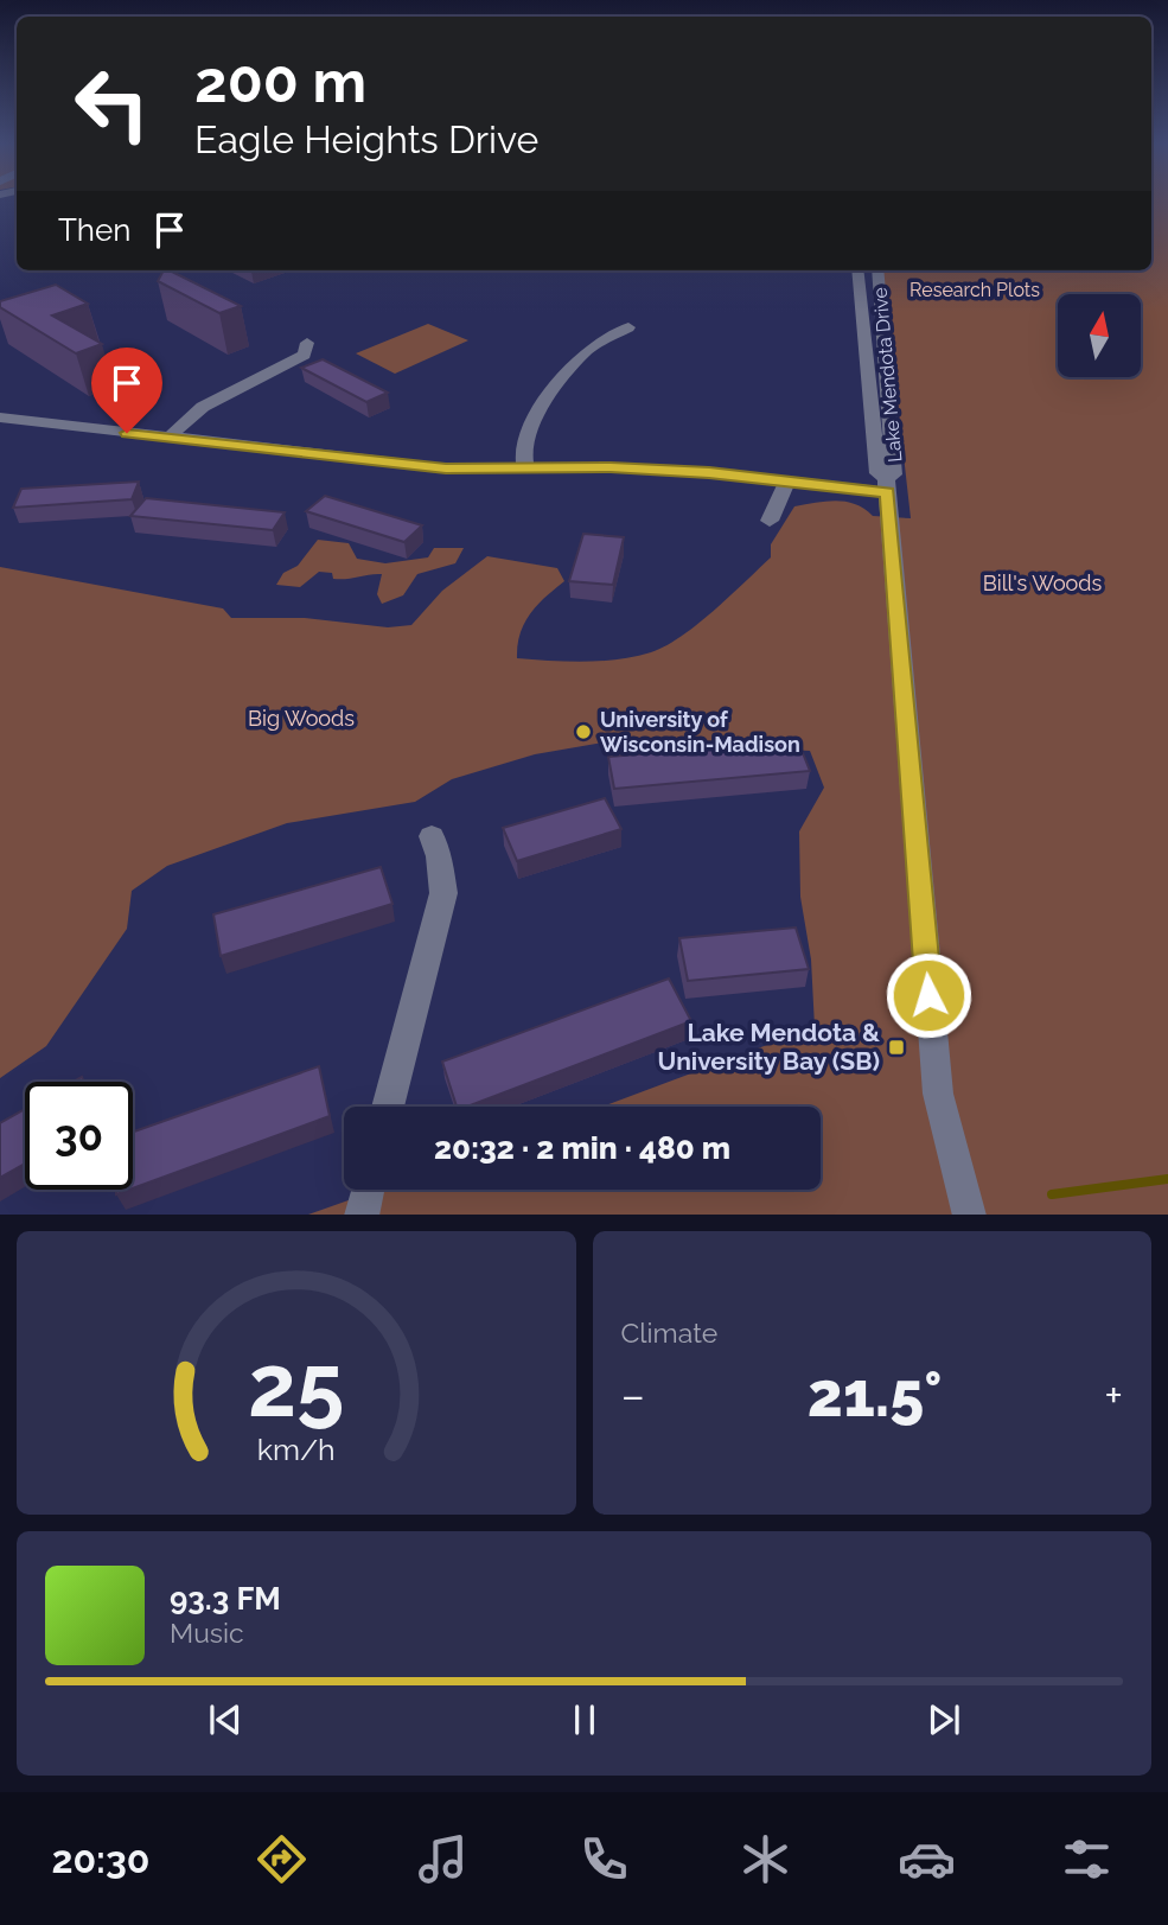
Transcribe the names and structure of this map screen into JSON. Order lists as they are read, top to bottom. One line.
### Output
{"streets":{"street":["Lake Mendota Drive"]},"parks":["Research Plots","Bill's Woods","Big Woods"],"places":{"other":["University of Wisconsin-Madison"],"transit":["Lake Mendota & University Bay (SB)"]},"north":"top","page":{"turn":["200 m","Eagle Heights Drive"],"then":"Then","limit":"30","trip":"20:32 · 2 min · 480 m","tile":"Climate","heat":["−","21.5°","+"],"song":["93.3 FM","Music"],"tabs":"20:30","gauge":["25","km/h"]}}
